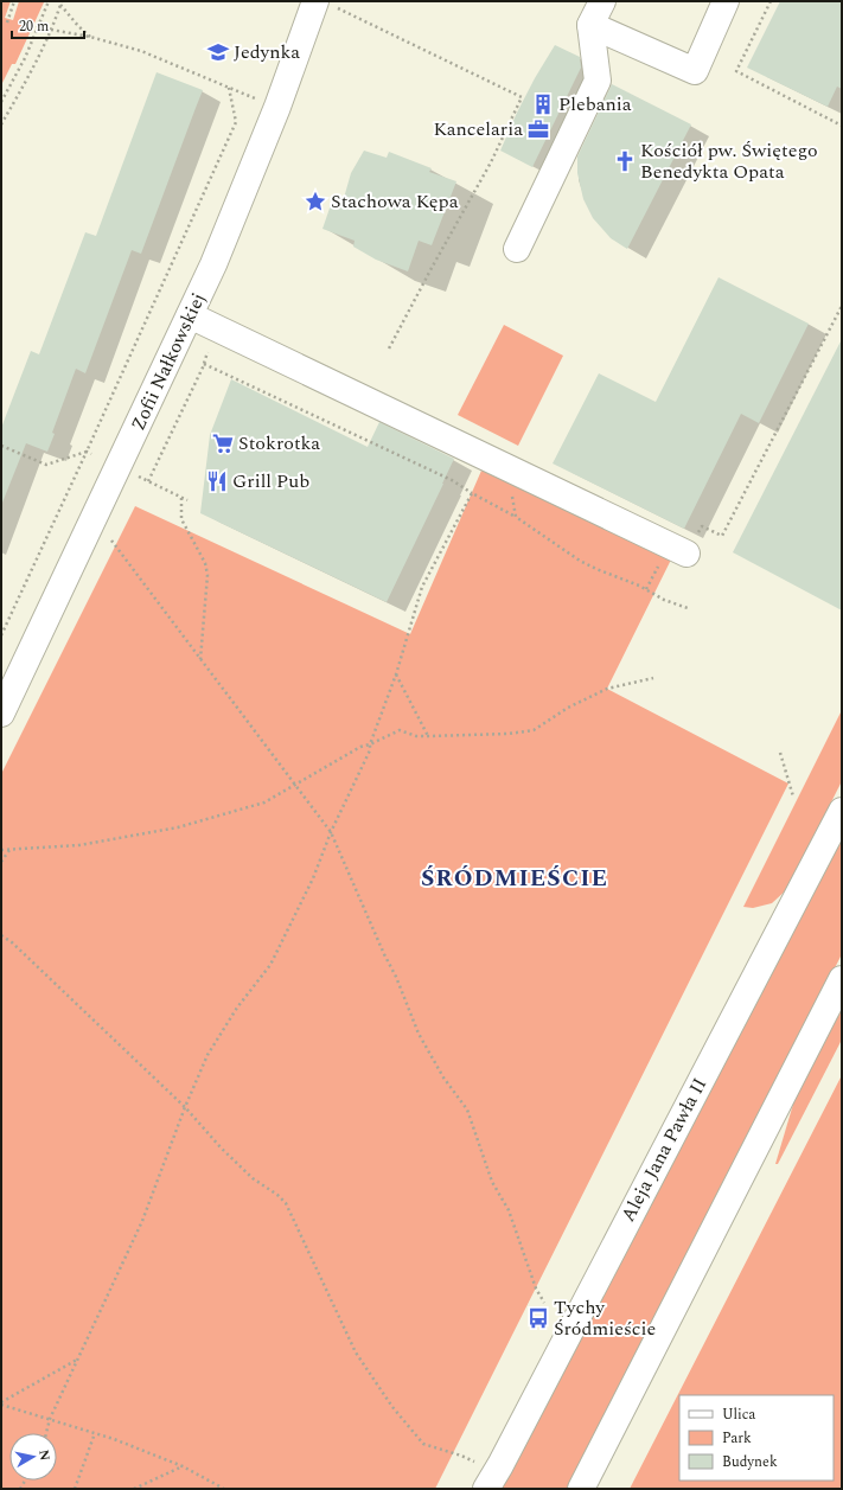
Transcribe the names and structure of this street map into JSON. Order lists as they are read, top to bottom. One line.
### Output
{"streets":{"street":["Zofii Nałkowskiej","Aleja Jana Pawła II"]},"districts":["ŚRÓDMIEŚCIE"],"places":{"school or university":["Jedynka"],"building":["Plebania"],"office":["Kancelaria"],"church":["Kościół pw. Świętego Benedykta Opata"],"place":["Stachowa Kępa"],"supermarket":["Stokrotka"],"restaurant":["Grill Pub"],"bus stop":["Tychy Śródmieście"]},"legend":["Ulica","Park","Budynek"],"scale_bar":"20 m","north":"right"}
